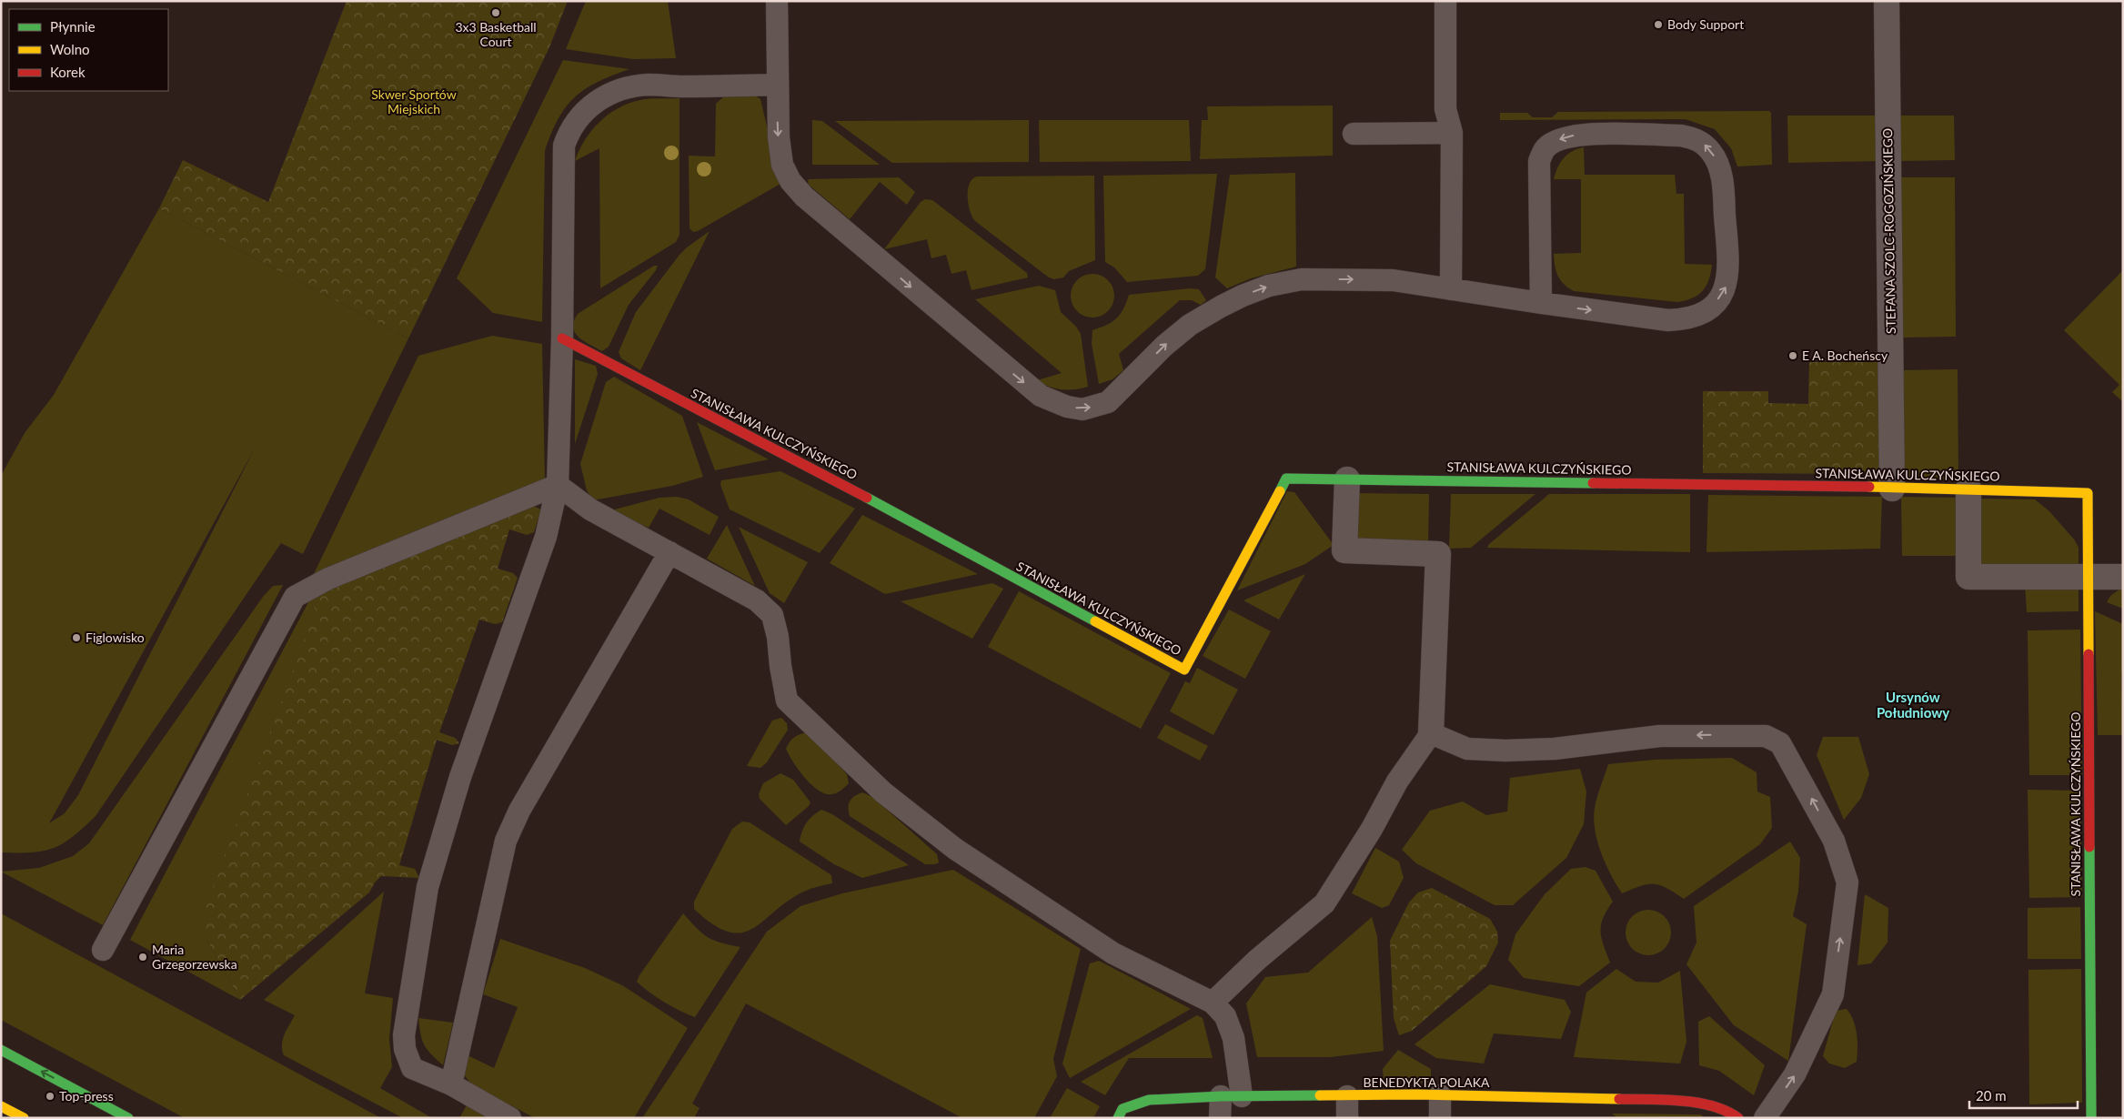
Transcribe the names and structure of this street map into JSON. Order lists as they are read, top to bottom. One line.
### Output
{"streets":{"street":["STEFANA SZOLC-ROGOZIŃSKIEGO","STANISŁAWA KULCZYŃSKIEGO","BENEDYKTA POLAKA"]},"crossings":[["STEFANA SZOLC-ROGOZIŃSKIEGO","STANISŁAWA KULCZYŃSKIEGO"]],"districts":["Ursynów Południowy"],"parks":["Skwer Sportów Miejskich"],"places":["3x3 Basketball Court","Body Support","E A. Bocheńscy","Figlowisko","Maria Grzegorzewska","Top-press"],"legend":["Płynnie","Wolno","Korek"],"scale_bar":"20 m"}
